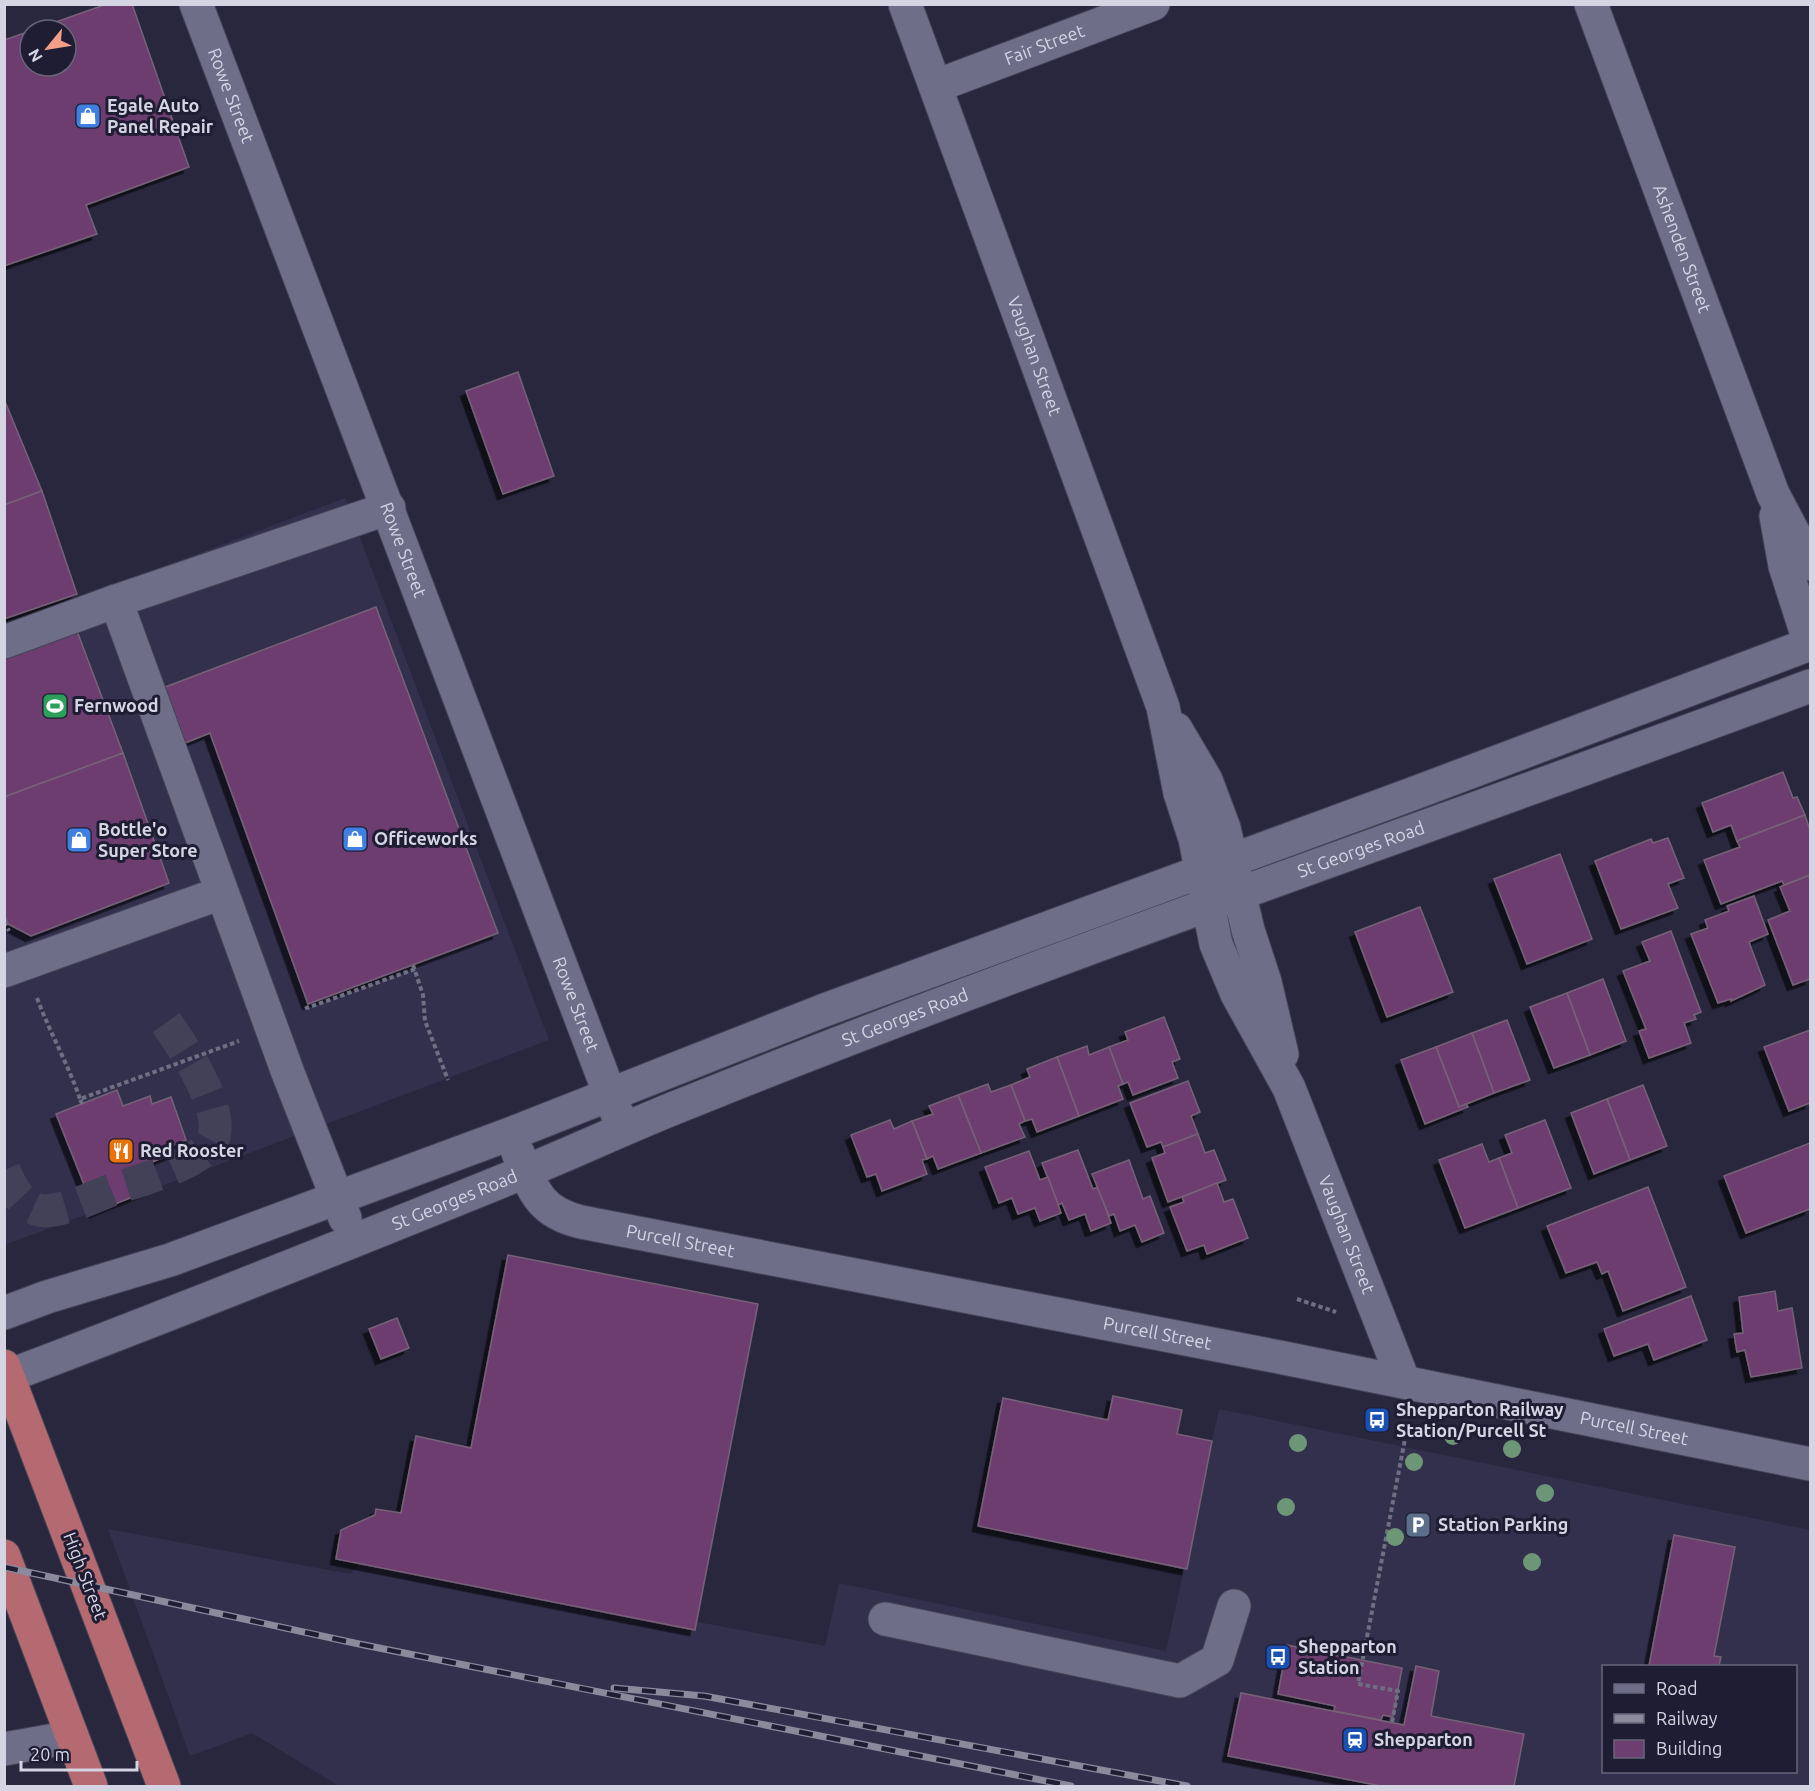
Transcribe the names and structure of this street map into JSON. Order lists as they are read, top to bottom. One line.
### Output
{"streets":{"highway":["High Street"],"street":["Fair Street","Rowe Street","Ashenden Street","Vaughan Street","St Georges Road","Purcell Street"]},"crossings":[["Fair Street","Vaughan Street"],["Rowe Street","St Georges Road"],["Ashenden Street","St Georges Road"],["Vaughan Street","St Georges Road"],["Vaughan Street","Purcell Street"],["St Georges Road","Purcell Street"],["St Georges Road","High Street"]],"places":{"shop":["Egale Auto Panel Repair","Officeworks","Bottle'o Super Store"],"sports":["Fernwood"],"restaurant":["Red Rooster"],"bus stop":["Shepparton Railway Station/Purcell St","Shepparton Station"],"parking":["Station Parking"],"station":["Shepparton"]},"legend":["Road","Railway","Building"],"scale_bar":"20 m","north":"bottom left"}
